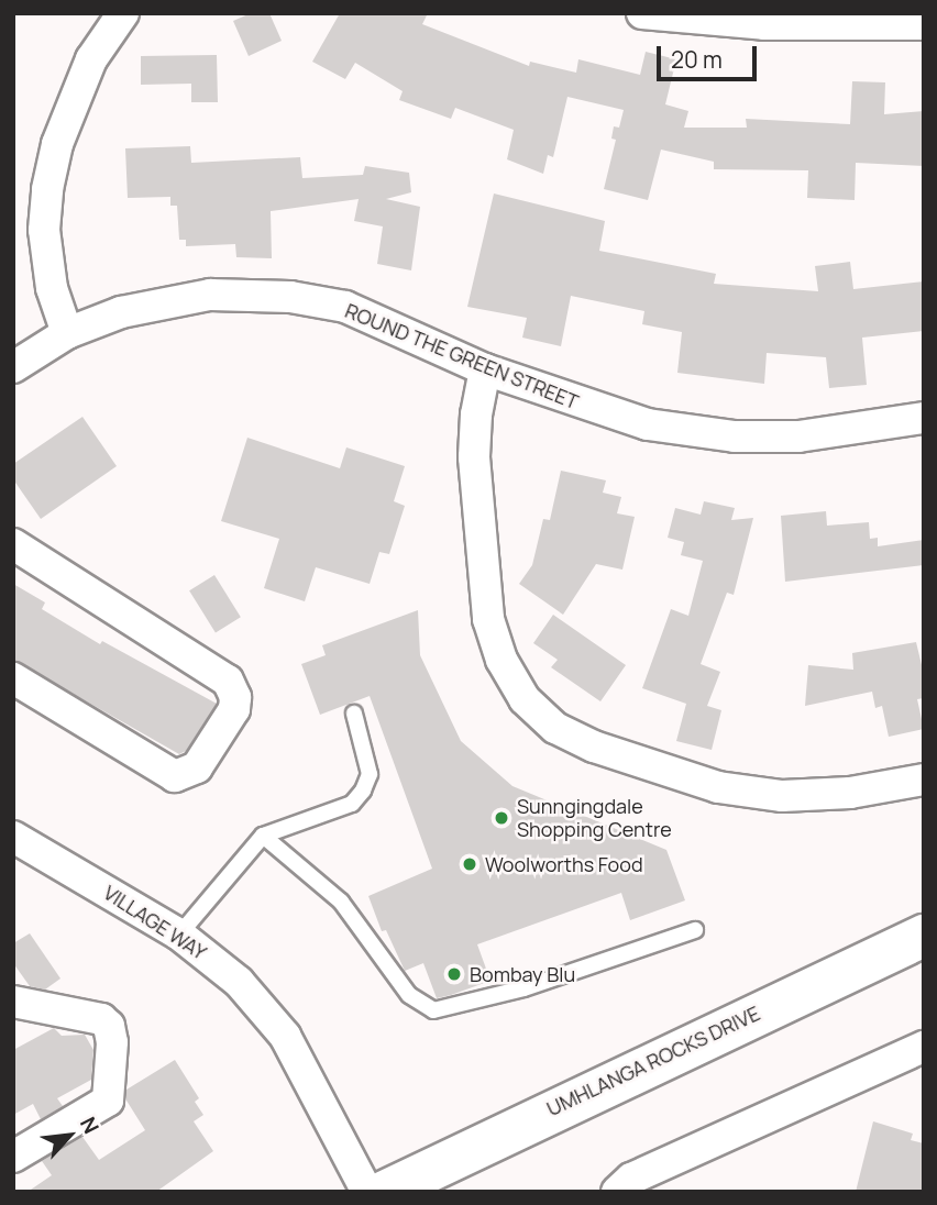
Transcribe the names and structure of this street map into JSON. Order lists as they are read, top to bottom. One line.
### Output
{"streets":{"main road":["UMHLANGA ROCKS DRIVE"],"street":["ROUND THE GREEN STREET","VILLAGE WAY"]},"places":["Sunngingdale Shopping Centre","Woolworths Food","Bombay Blu"],"scale_bar":"20 m","north":"top right"}
